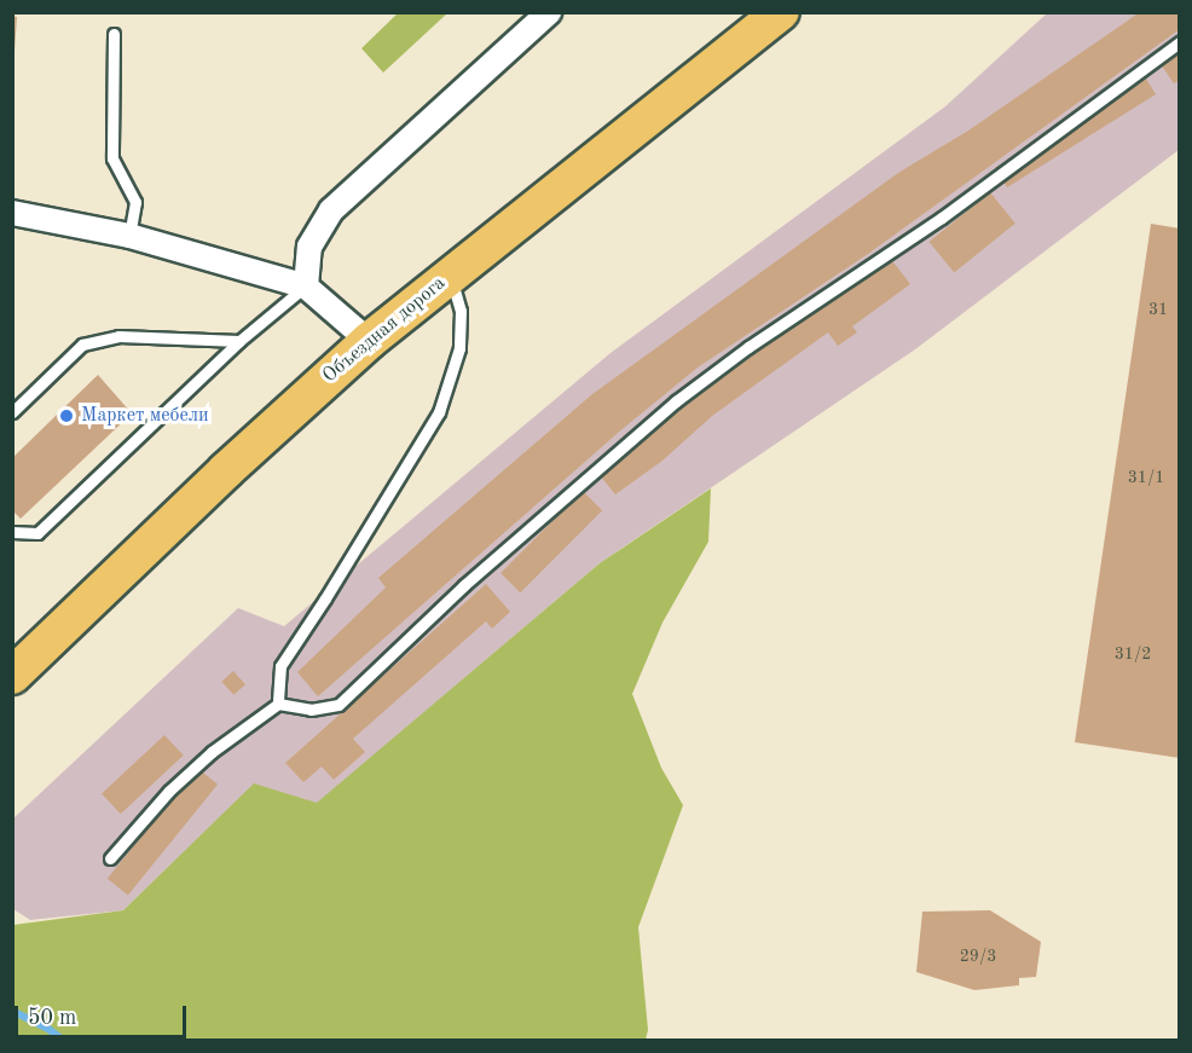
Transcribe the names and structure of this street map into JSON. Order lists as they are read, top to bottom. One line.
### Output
{"streets":{"main road":["Объездная дорога"]},"places":["Маркет мебели"],"house_numbers":["31","31/1","31/2","29/3"],"scale_bar":"50 m"}
